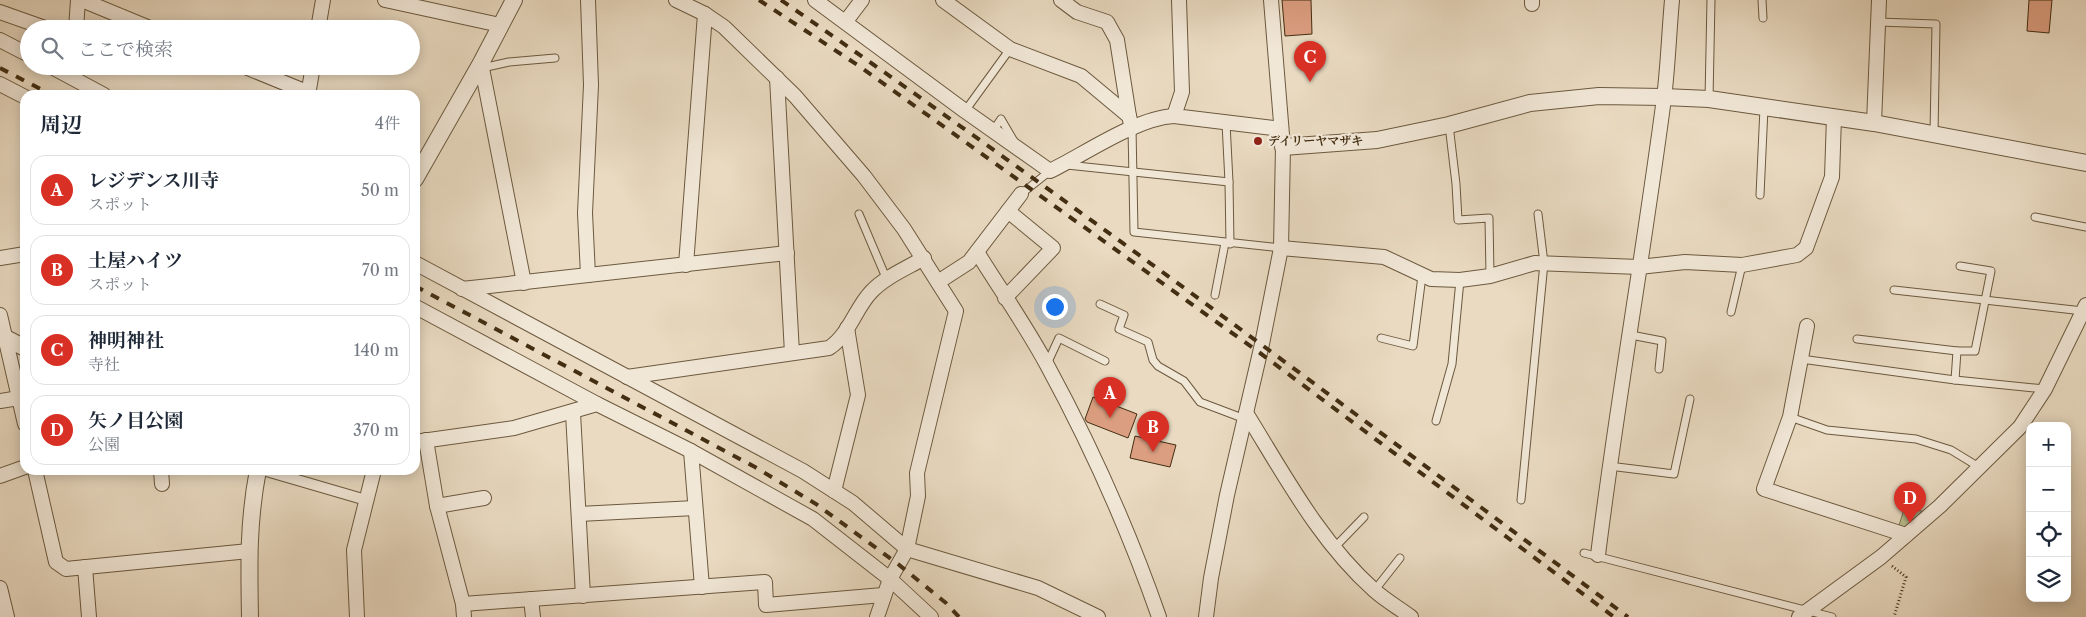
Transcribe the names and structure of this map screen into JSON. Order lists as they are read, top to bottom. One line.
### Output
{"places":["デイリーヤマザキ"],"page":{"search":"ここで検索","pins":["C","A","B","D"],"heading":["周辺","4件"],"list":[{"mark":"A","name":"レジデンス川寺","note":"スポット","value":"50 m"},{"mark":"B","name":"土屋ハイツ","note":"スポット","value":"70 m"},{"mark":"C","name":"神明神社","note":"寺社","value":"140 m"},{"mark":"D","name":"矢ノ目公園","note":"公園","value":"370 m"}],"map_buttons":["+","−"]}}
